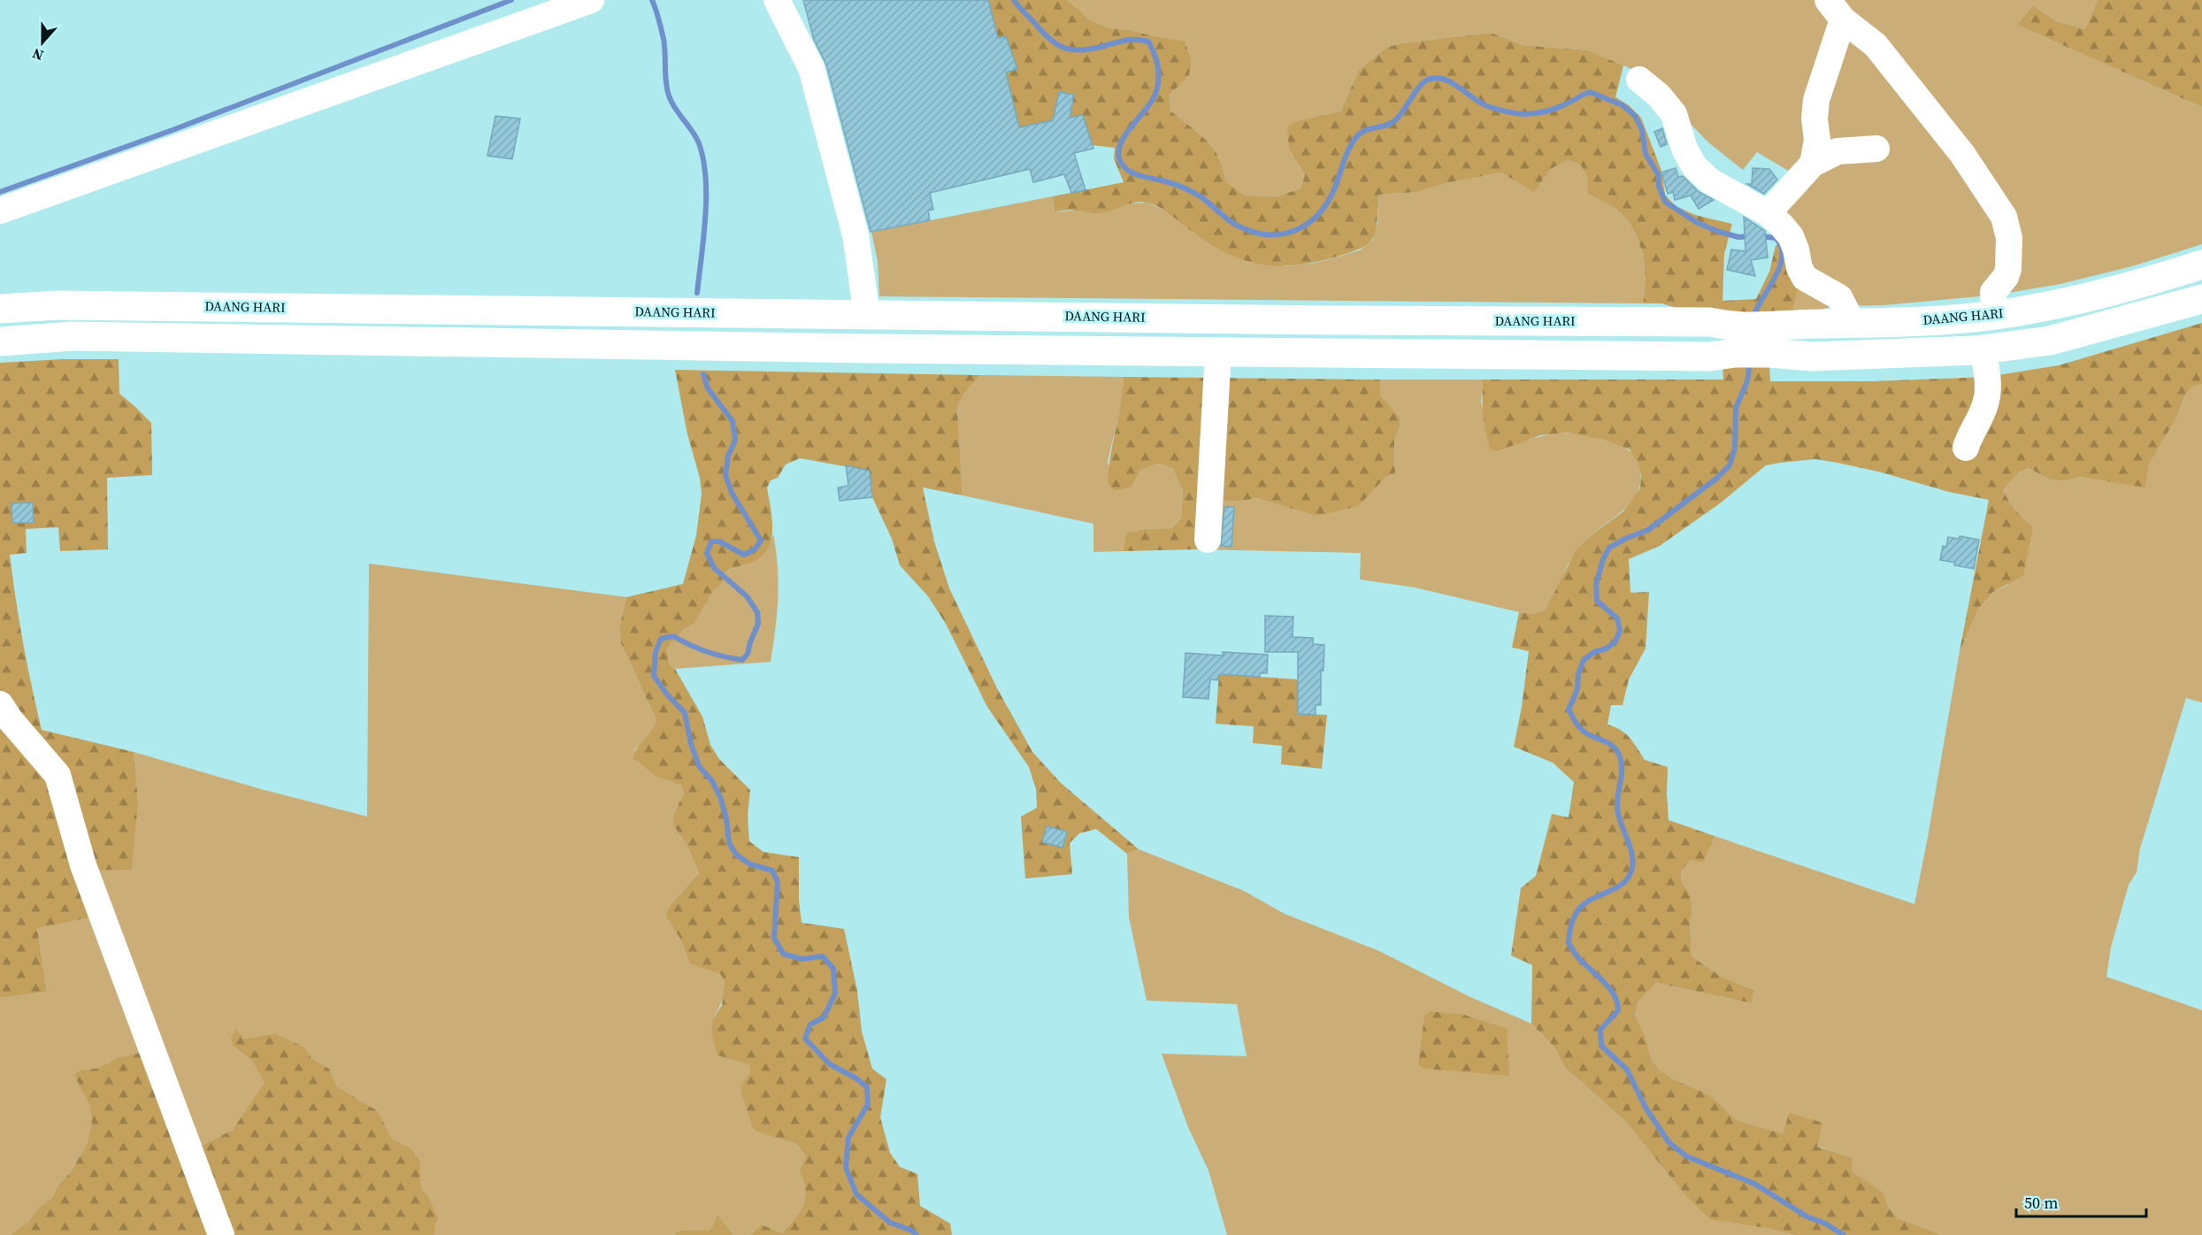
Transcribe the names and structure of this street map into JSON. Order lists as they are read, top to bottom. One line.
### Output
{"streets":{"main road":["DAANG HARI"]},"scale_bar":"50 m","north":"bottom"}
